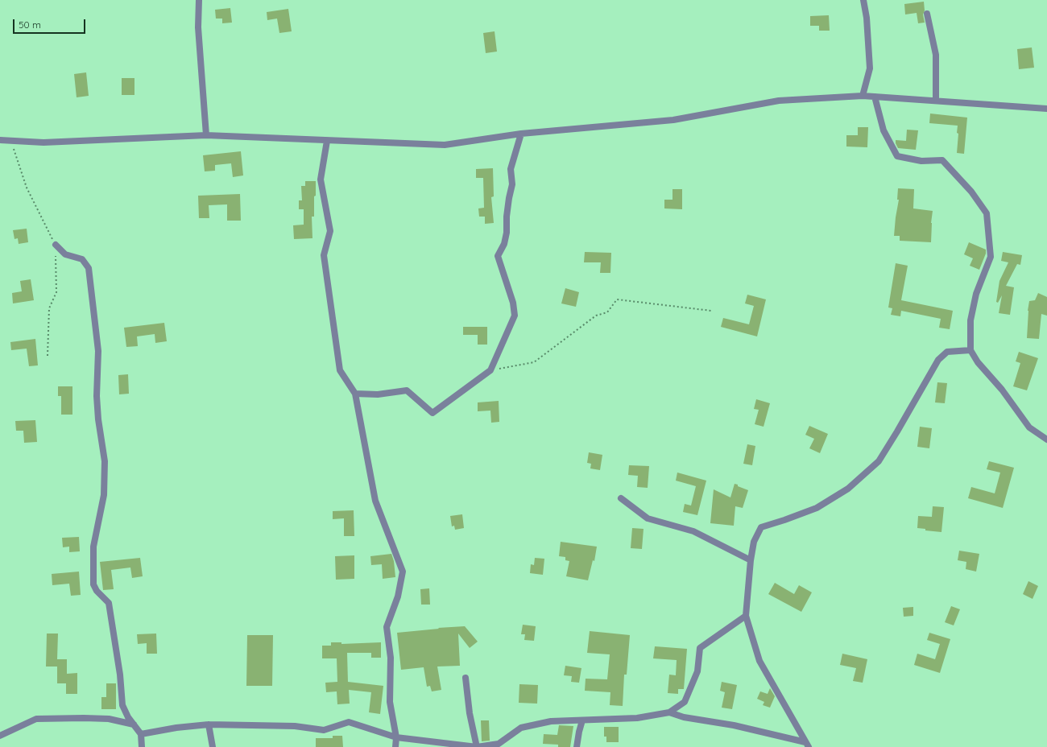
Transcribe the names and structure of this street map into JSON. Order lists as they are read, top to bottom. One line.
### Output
{"scale_bar":"50 m"}
